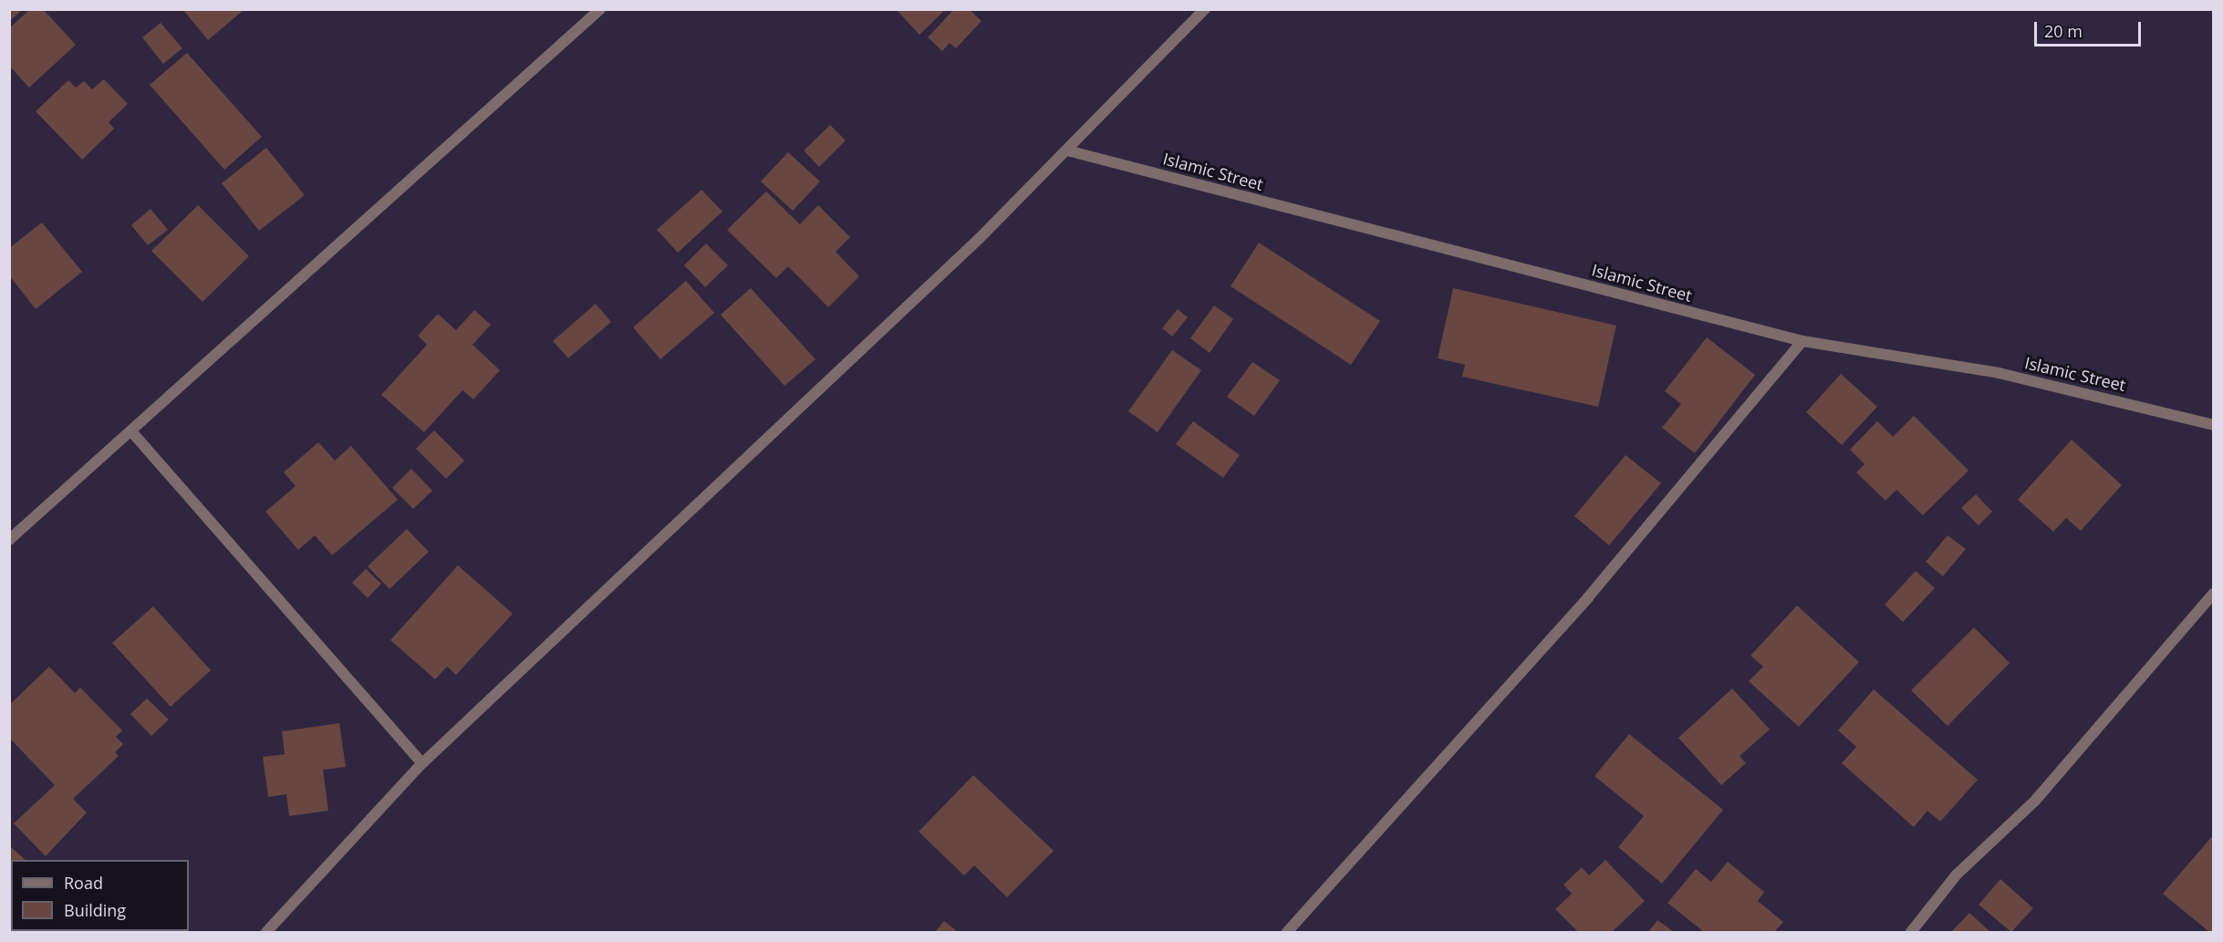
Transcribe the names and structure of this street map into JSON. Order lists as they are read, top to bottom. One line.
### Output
{"streets":{"street":["Islamic Street"]},"legend":["Road","Building"],"scale_bar":"20 m"}
